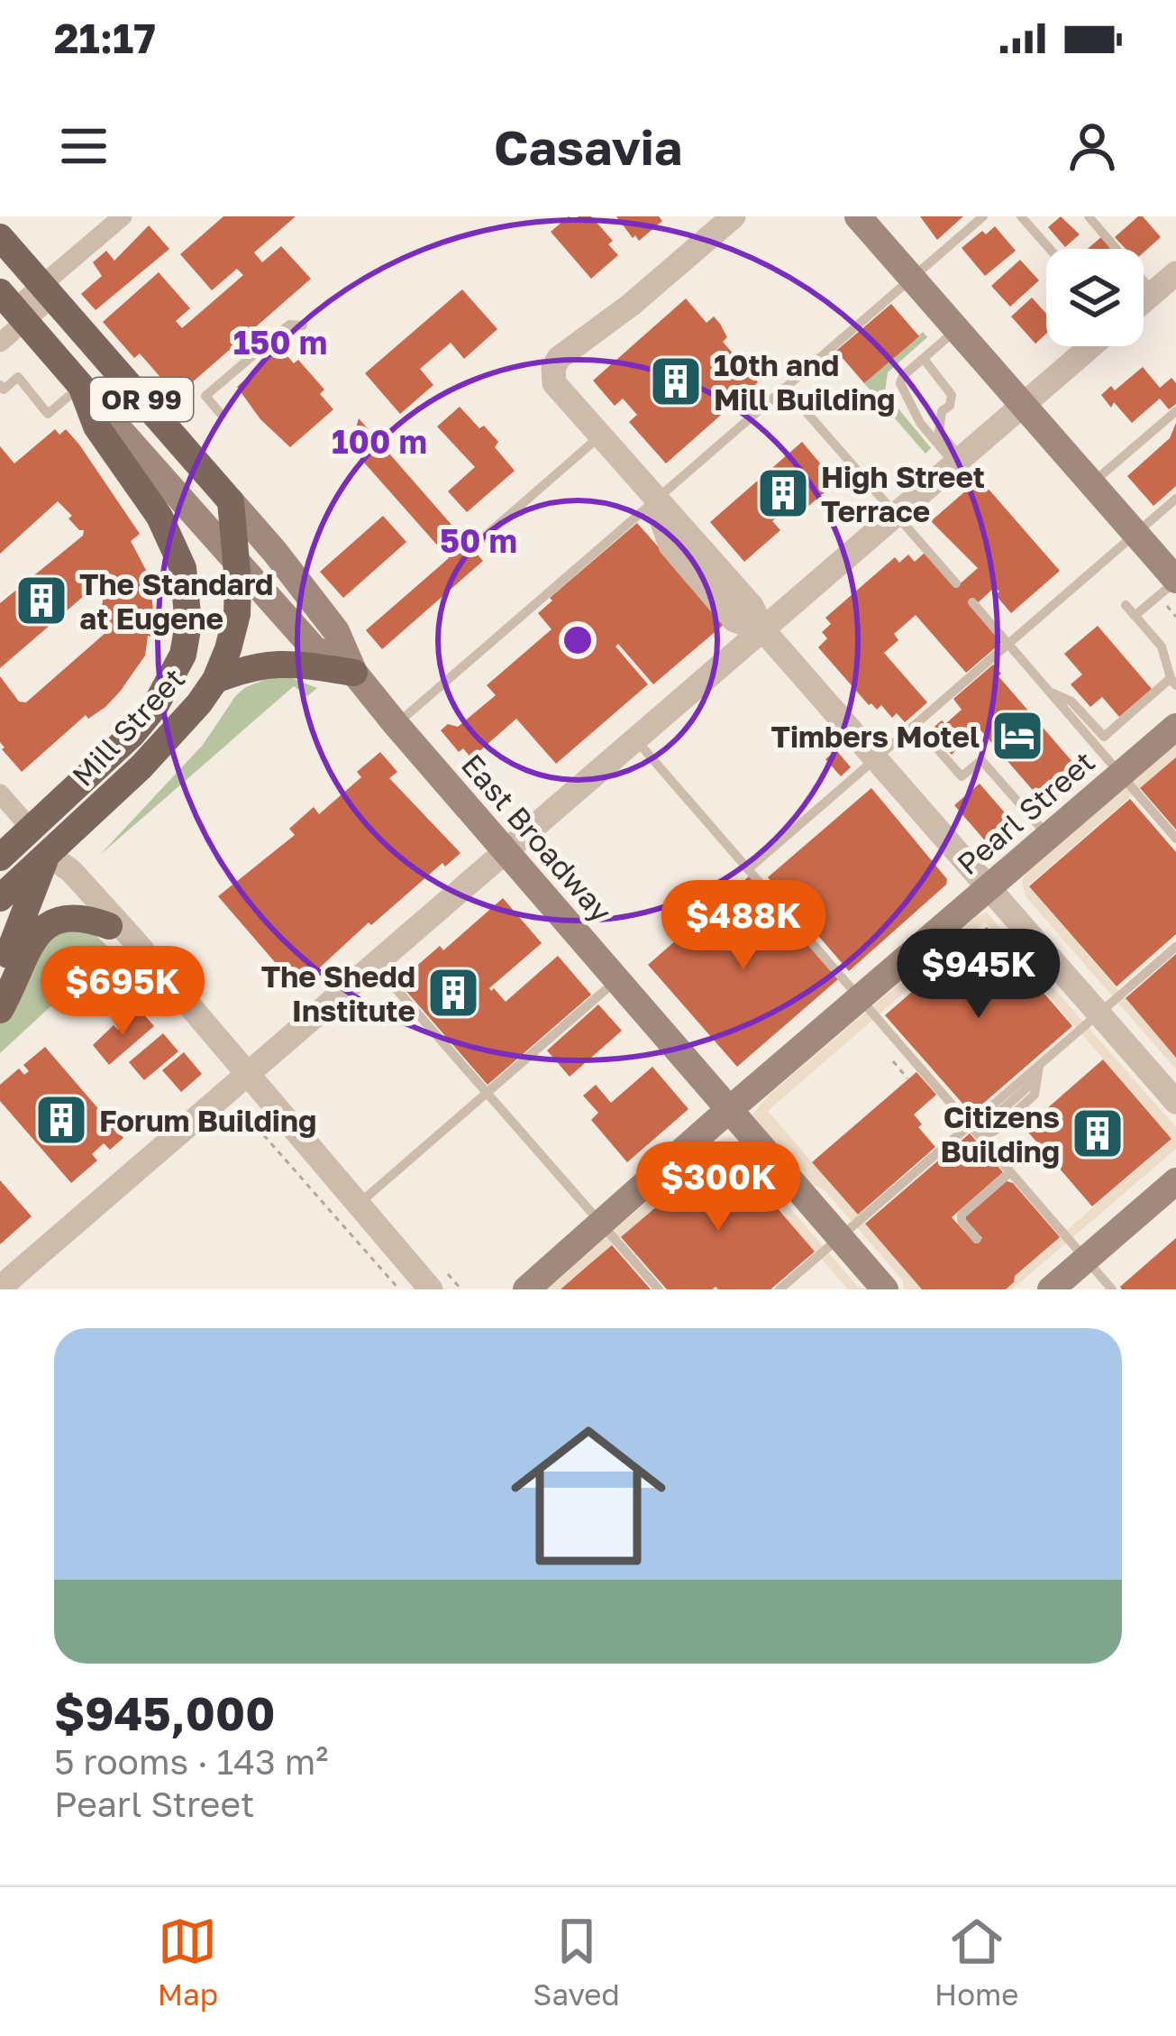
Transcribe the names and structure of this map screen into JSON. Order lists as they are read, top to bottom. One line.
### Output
{"streets":{"main road":["OR 99","Mill Street","Pearl Street","East Broadway"]},"crossings":[["Mill Street","East Broadway"],["Pearl Street","East Broadway"]],"places":{"building":["10th and Mill Building","High Street Terrace","The Standard at Eugene","The Shedd Institute","Forum Building","Citizens Building"],"hotel":["Timbers Motel"]},"page":{"status":"21:17","header":"Casavia","price":["$488K","$945K","$695K","$300K"],"list":[{"name":"$945,000","note":"5 rooms · 143 m² · Pearl Street"}],"tabs":["Map","Saved","Home"]},"rings":["150 m","100 m","50 m"]}
